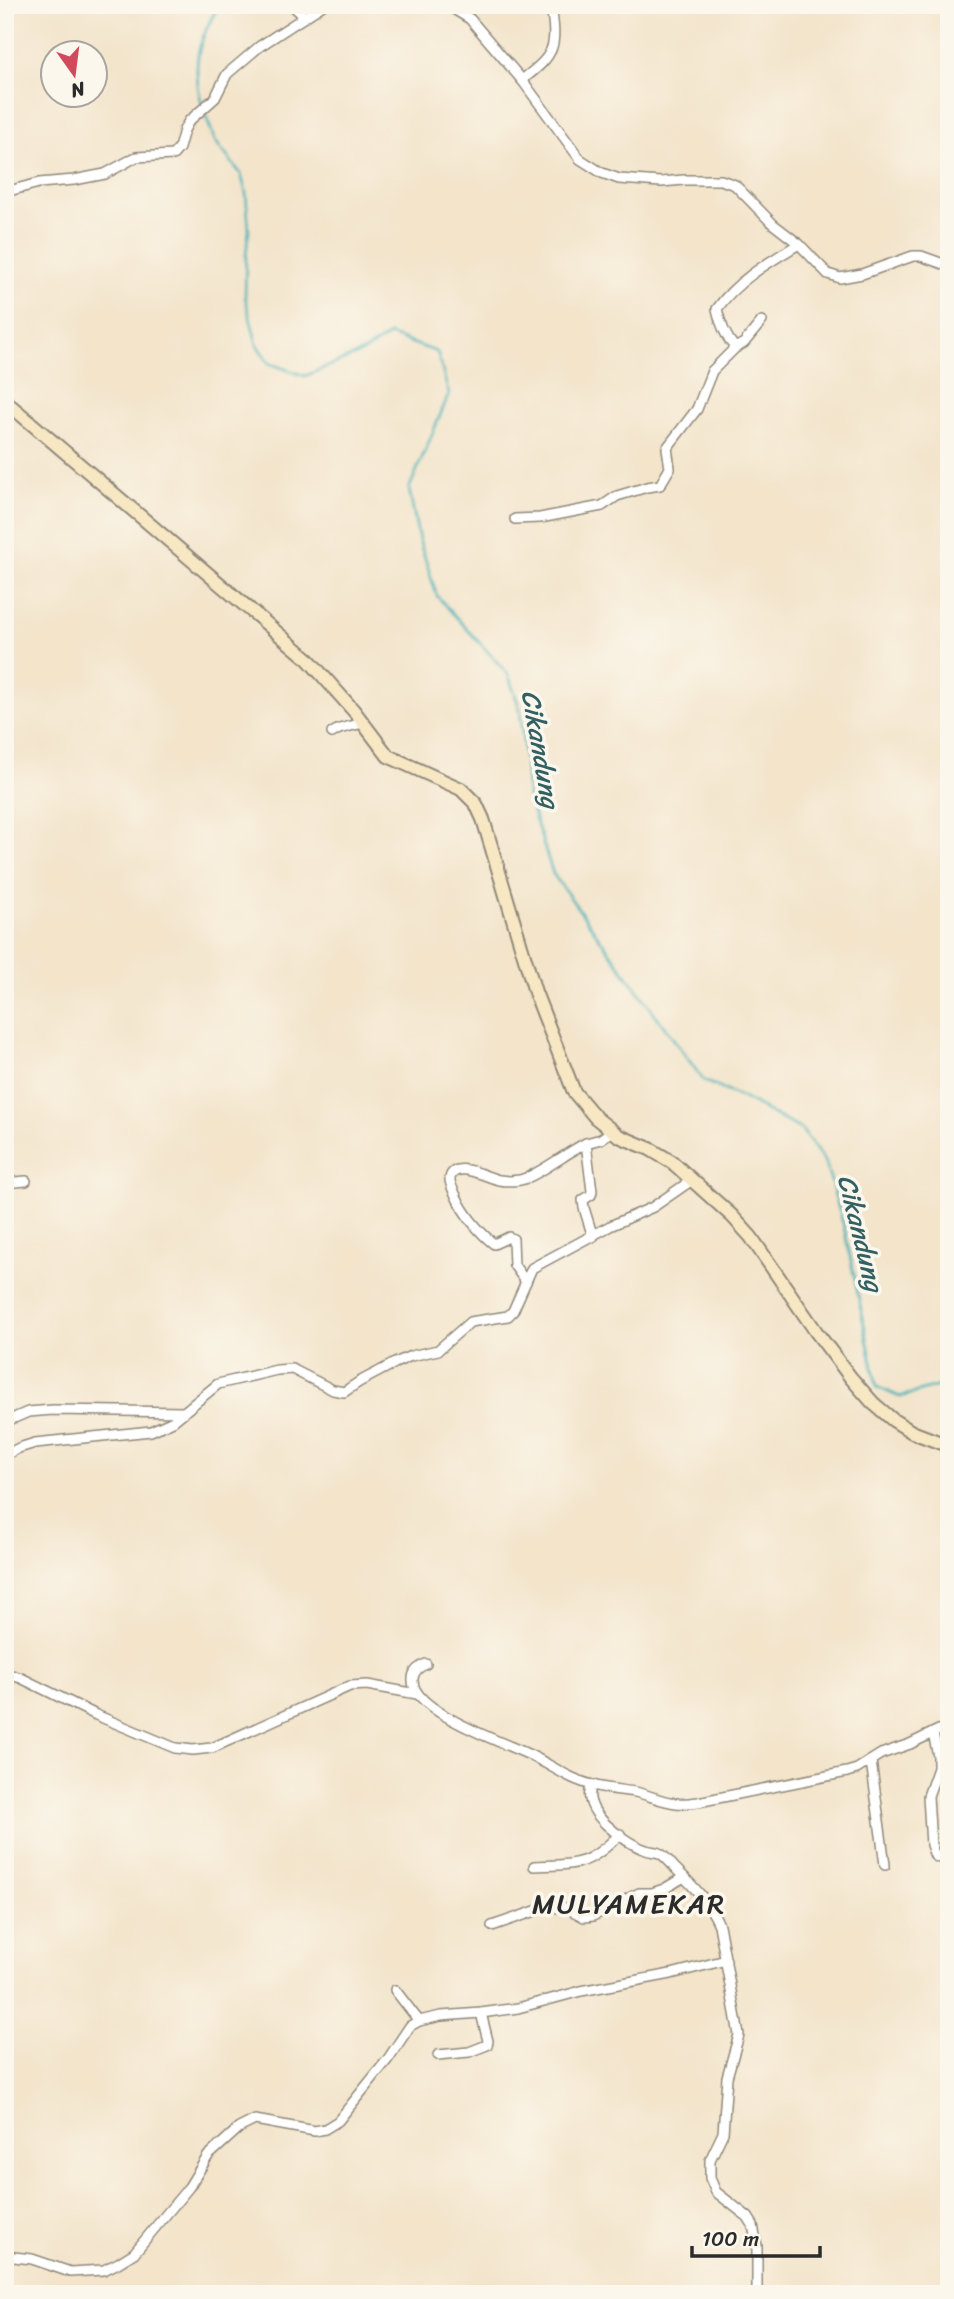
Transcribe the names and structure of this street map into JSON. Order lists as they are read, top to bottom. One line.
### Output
{"districts":["MULYAMEKAR"],"water":["Cikandung"],"scale_bar":"100 m","north":"bottom"}
